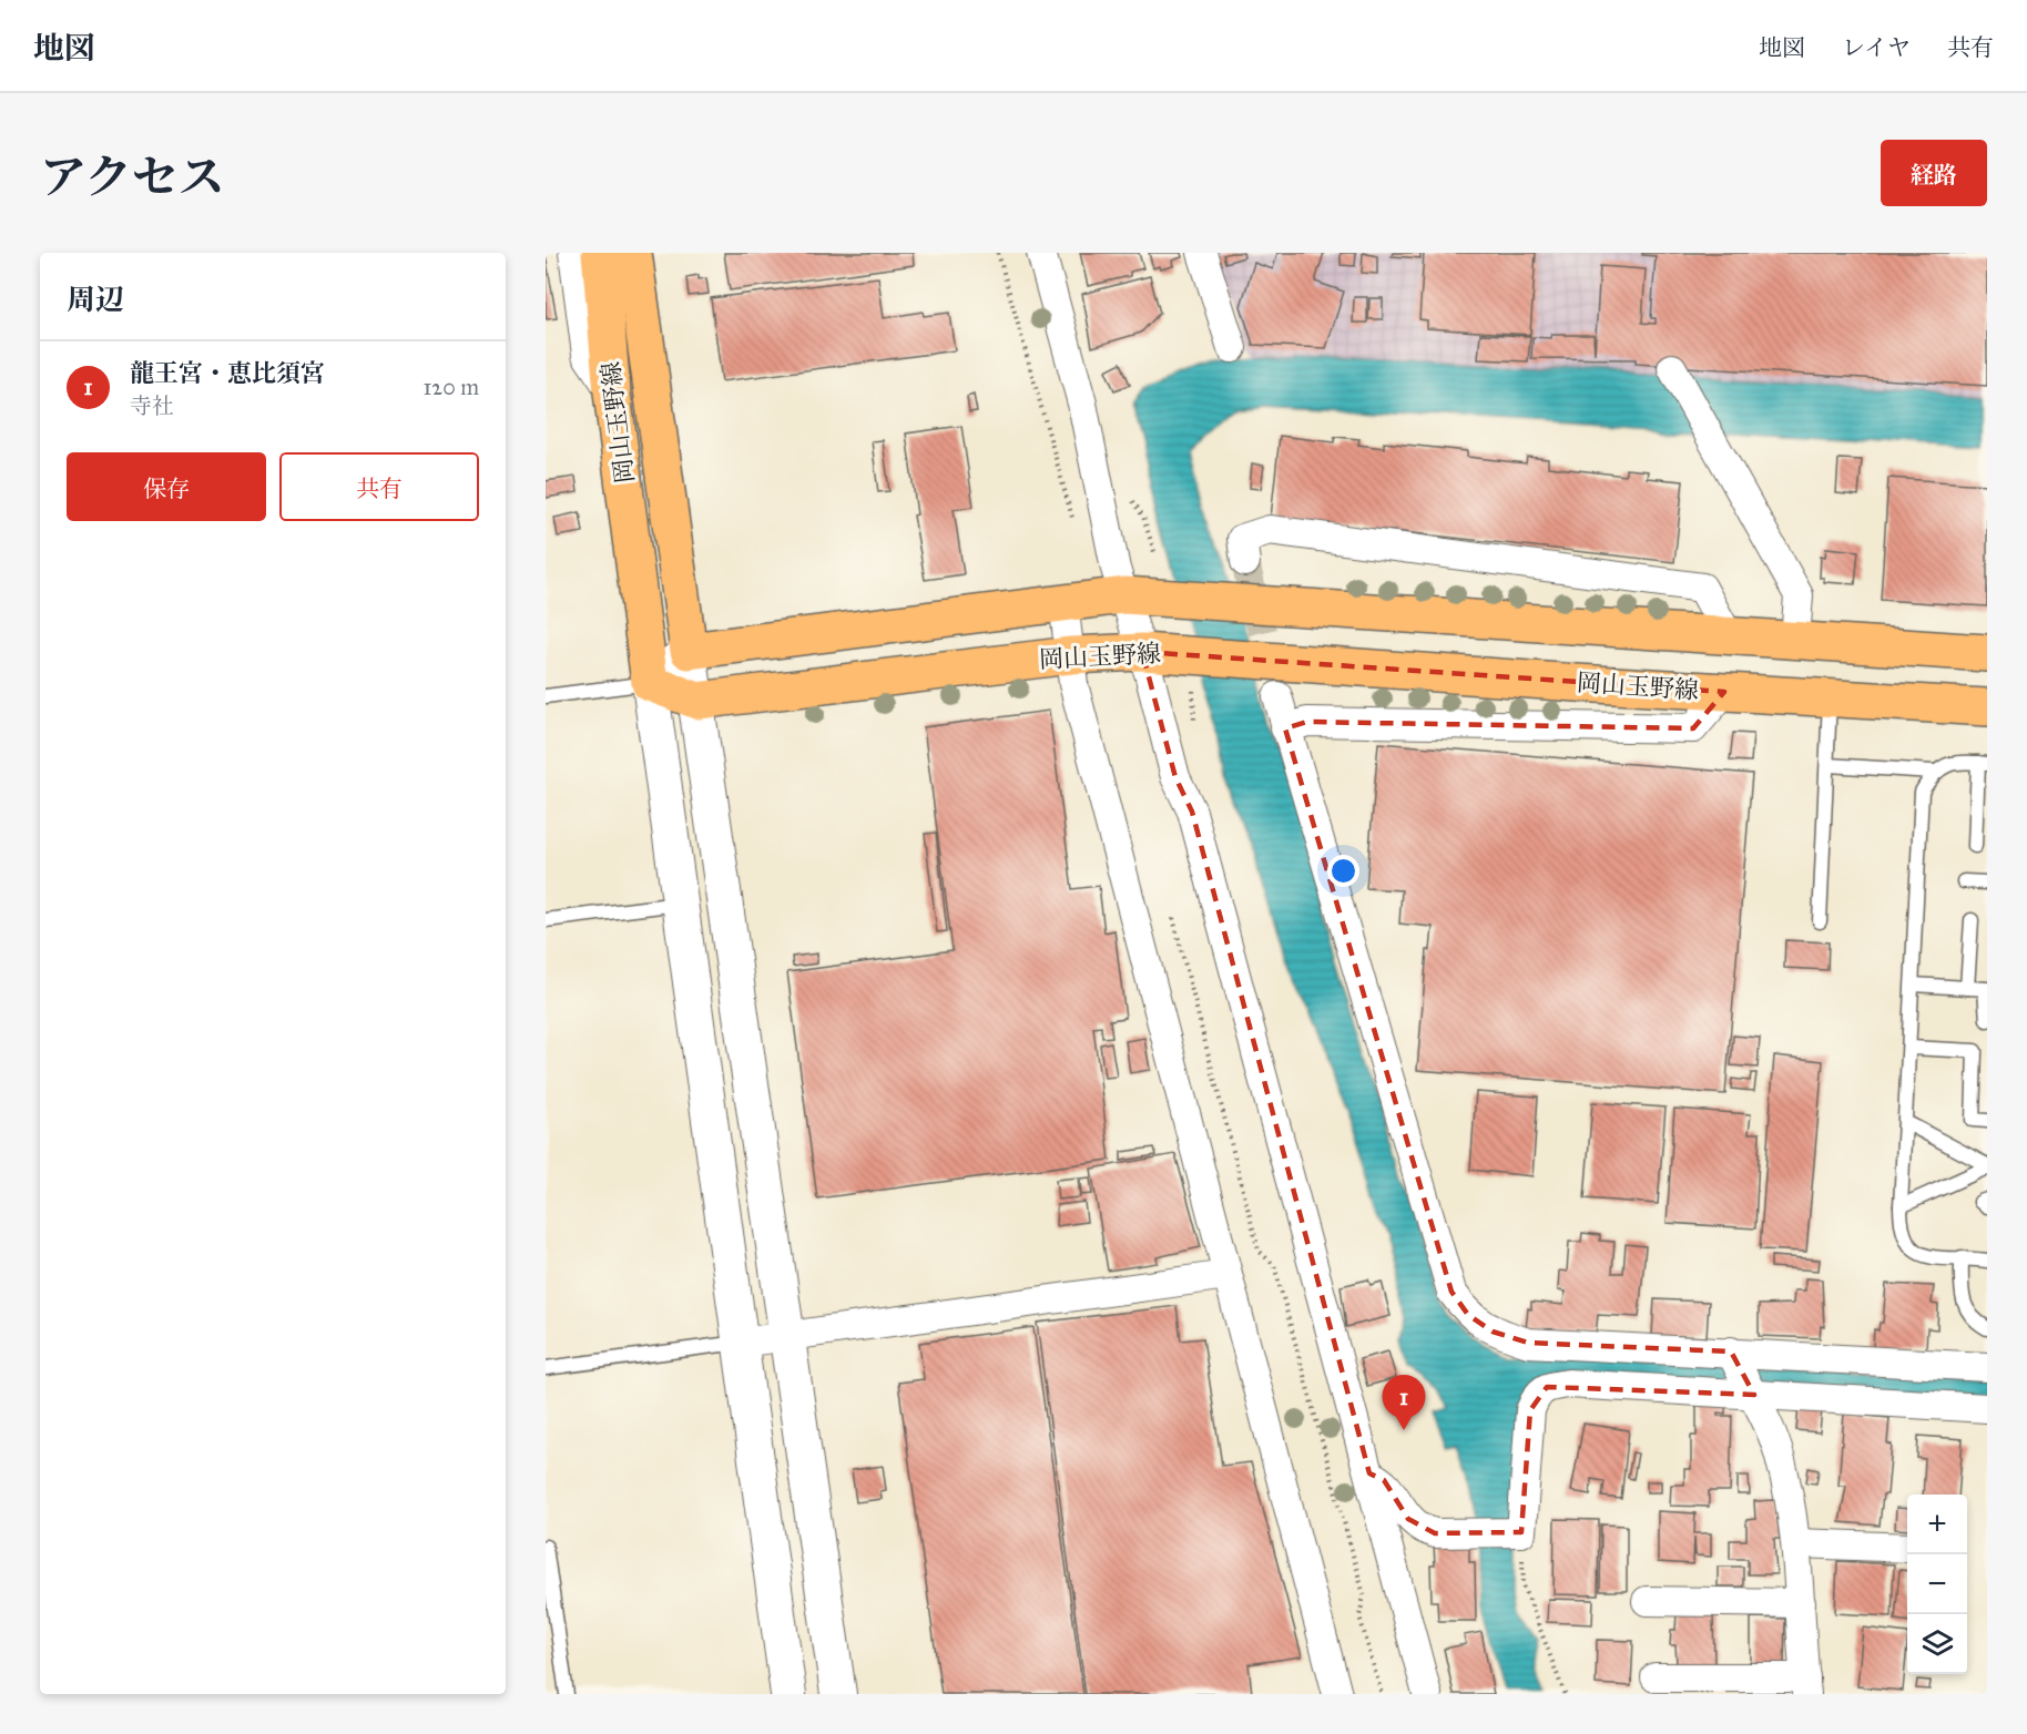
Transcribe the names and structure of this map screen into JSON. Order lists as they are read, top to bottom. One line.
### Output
{"streets":{"main road":["岡山玉野線"]},"page":{"header":"地図","nav":["地図","レイヤ","共有"],"title":"アクセス","buttons":["経路",["保存","共有"]],"heading":"周辺","list":[{"mark":"1","name":"龍王宮・恵比須宮","note":"寺社","value":"120 m"}],"pins":"1","map_buttons":["+","−"]}}
